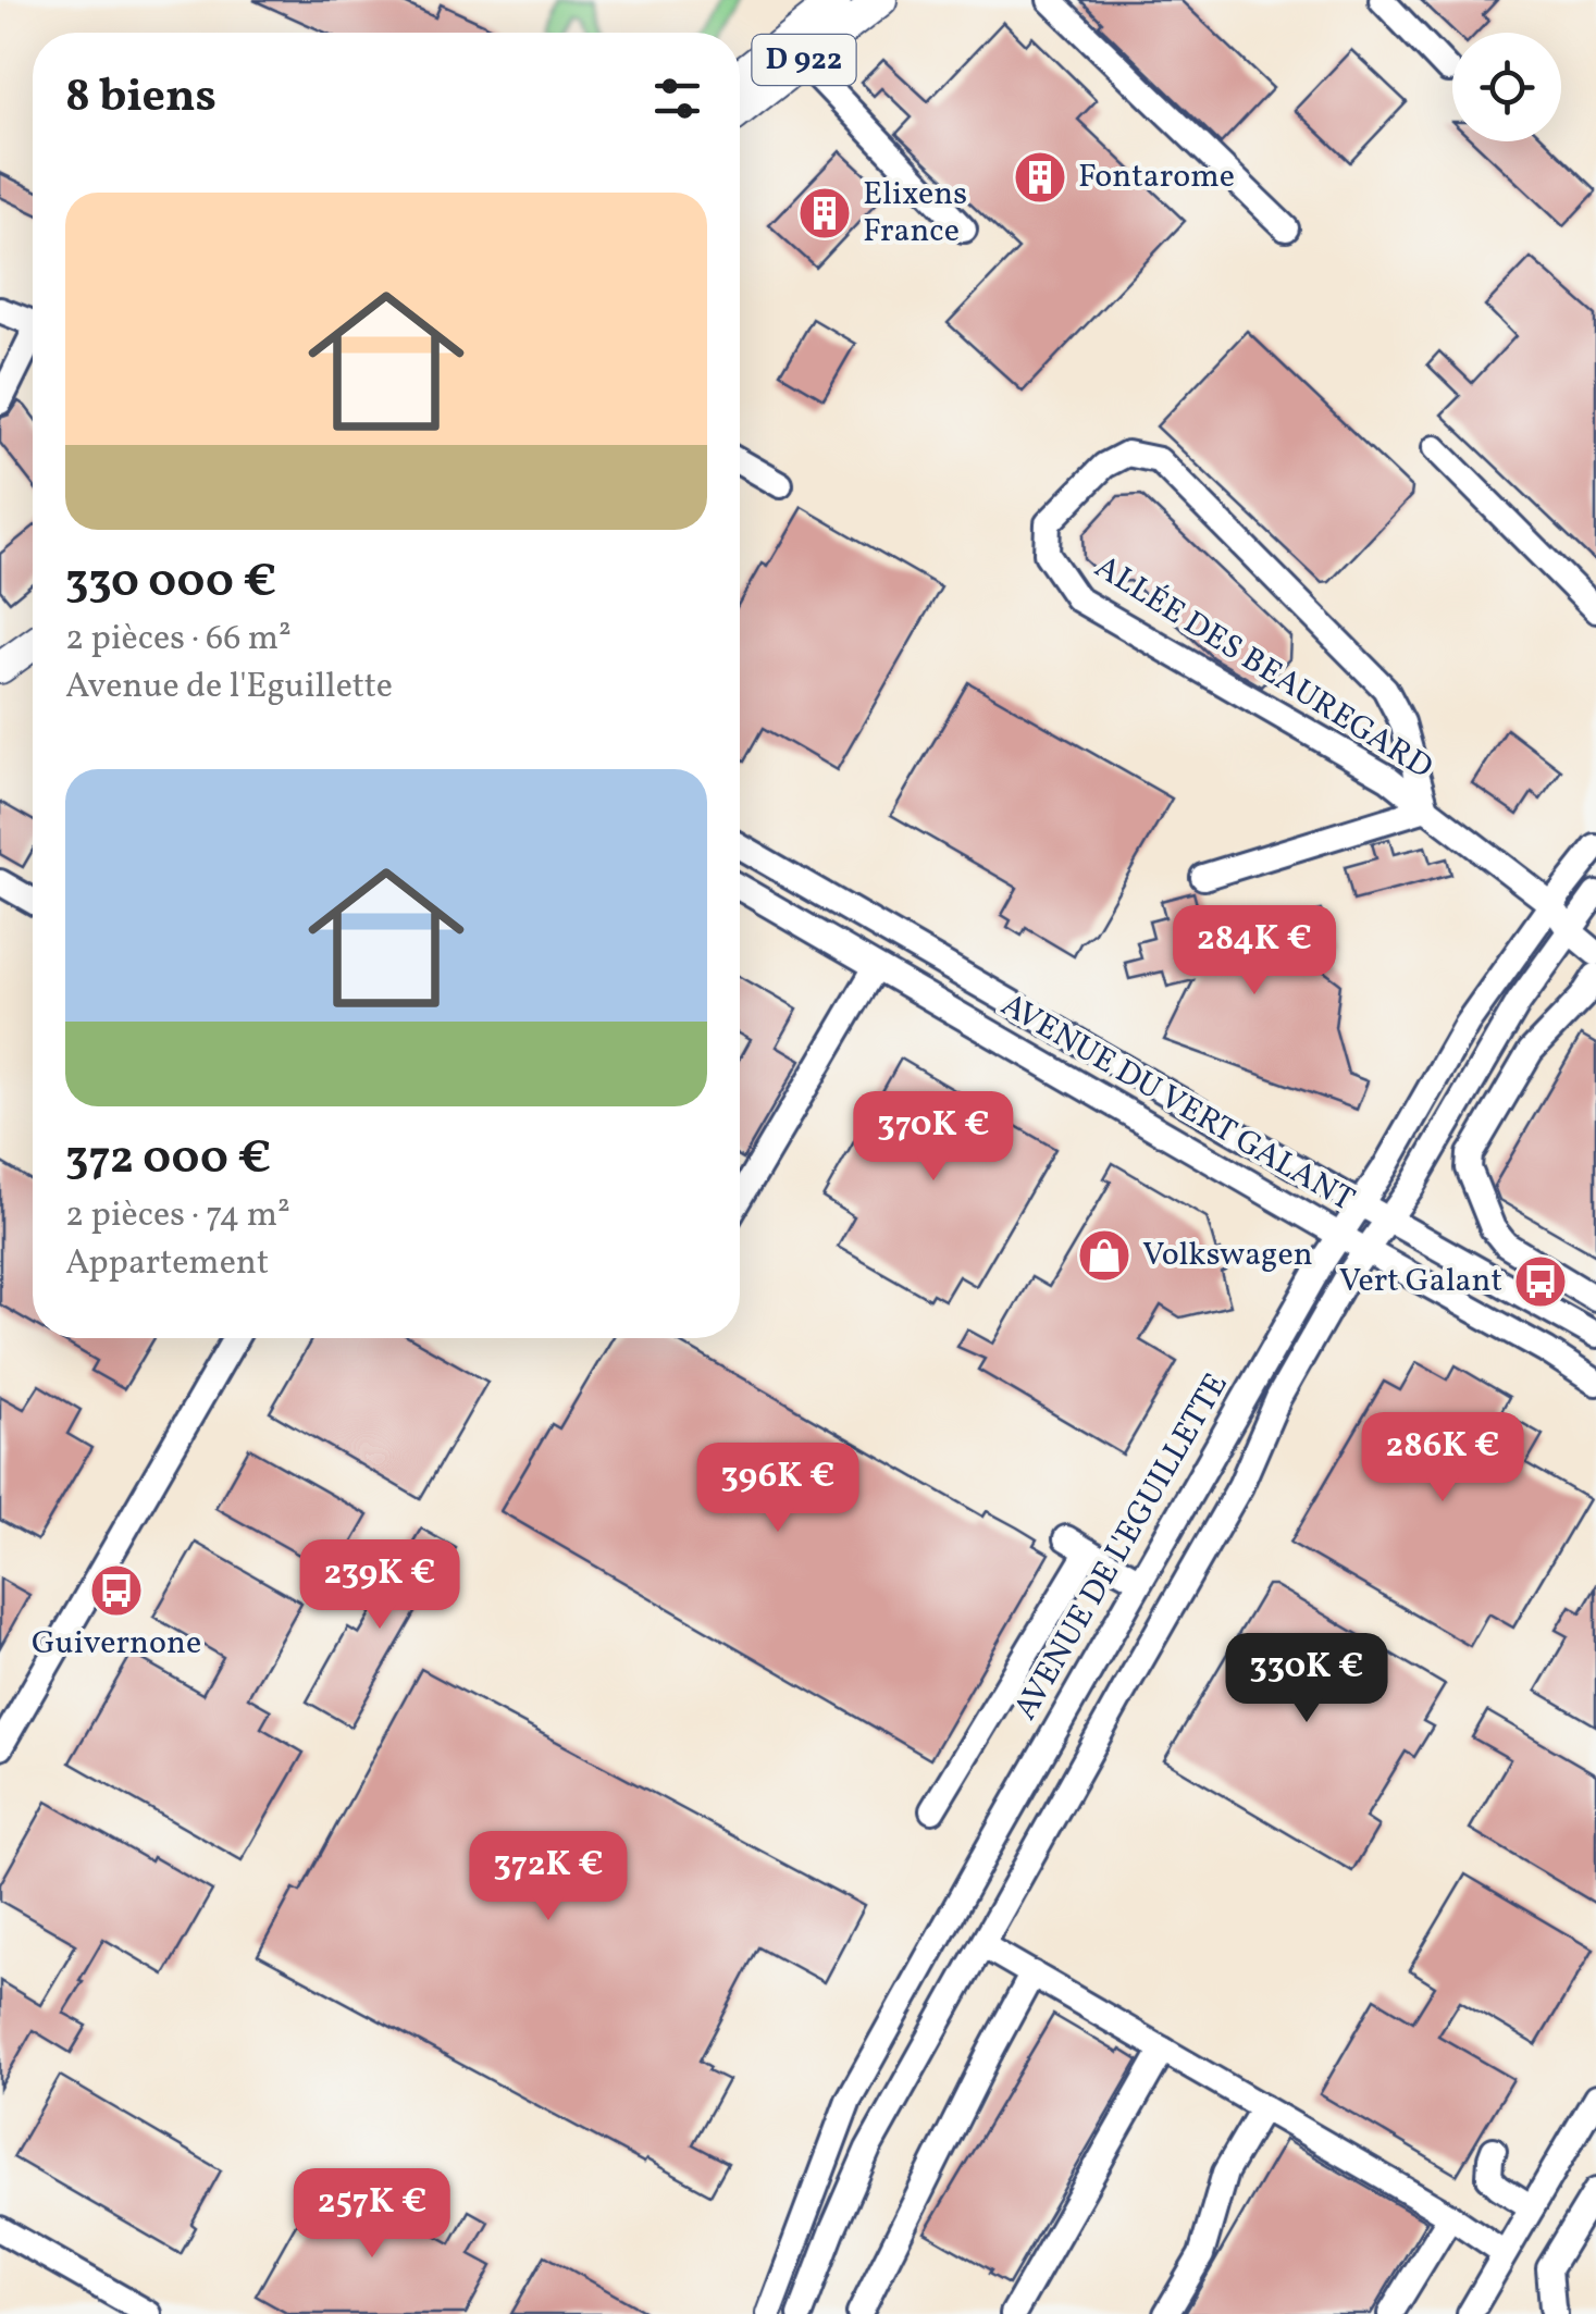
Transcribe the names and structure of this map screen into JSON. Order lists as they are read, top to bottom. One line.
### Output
{"streets":{"main road":["D 922"],"street":["ALLÉE DES BEAUREGARD","AVENUE DU VERT GALANT","AVENUE DE L'EGUILLETTE"]},"crossings":[["ALLÉE DES BEAUREGARD","AVENUE DE L'EGUILLETTE"],["AVENUE DU VERT GALANT","AVENUE DE L'EGUILLETTE"]],"places":{"building":["Fontarome","Elixens France"],"shop":["Volkswagen"],"bus stop":["Vert Galant","Guivernone"]},"page":{"heading":"8 biens","list":[{"name":"330 000 €","note":"2 pièces · 66 m² · Avenue de l'Eguillette"},{"name":"372 000 €","note":"2 pièces · 74 m² · Appartement"}],"price":["284K €","370K €","286K €","396K €","239K €","330K €","372K €","257K €"]}}
